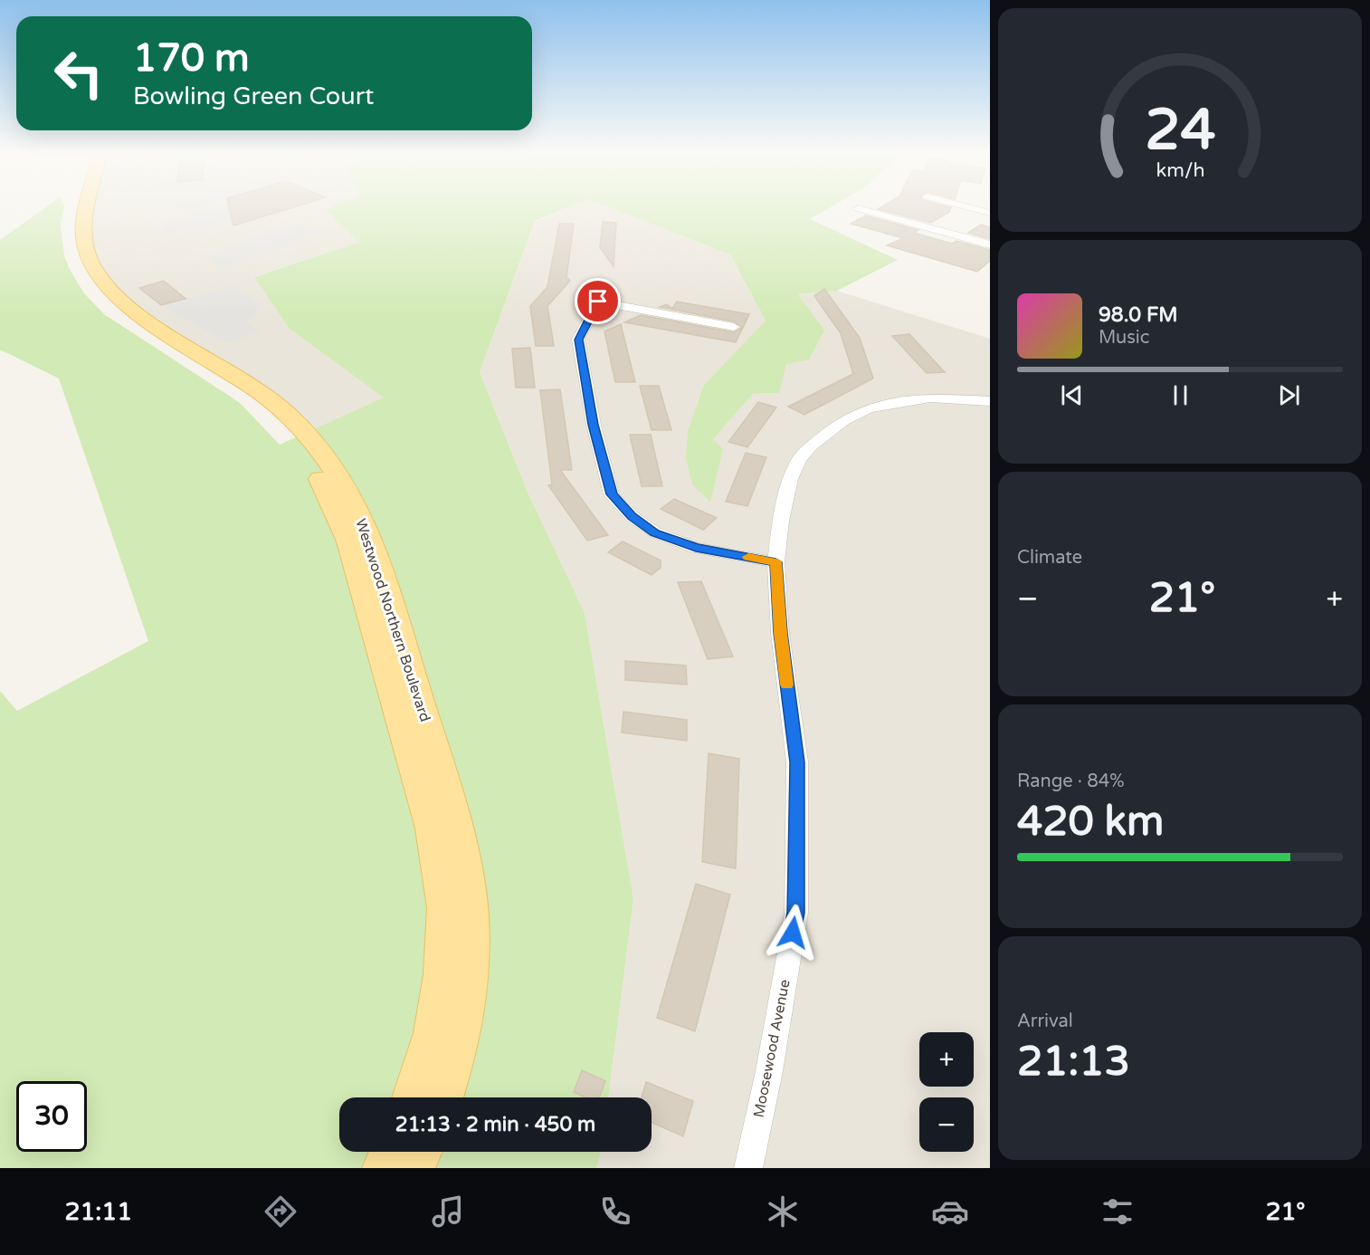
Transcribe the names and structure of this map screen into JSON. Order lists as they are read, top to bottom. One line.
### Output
{"streets":{"main road":["Westwood Northern Boulevard"],"street":["Moosewood Avenue"]},"page":{"turn":["170 m","Bowling Green Court"],"song":["98.0 FM","Music"],"tile":["Climate",["Range · 84%","420 km"],["Arrival","21:13"]],"heat":["−","21°","+"],"map_buttons":["+","−"],"limit":"30","trip":"21:13 · 2 min · 450 m","tabs":["21:11","21°"],"gauge":["24","km/h"]}}
